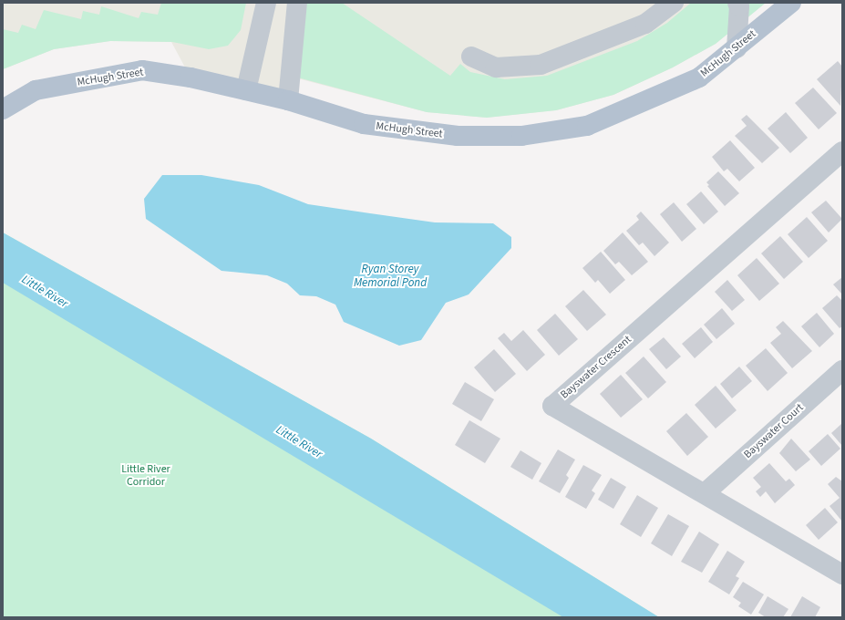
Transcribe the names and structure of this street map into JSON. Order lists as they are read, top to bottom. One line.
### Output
{"streets":{"main road":["McHugh Street"],"street":["Bayswater Crescent","Bayswater Court"]},"crossings":[["Bayswater Crescent","Bayswater Court"]],"water":["Ryan Storey Memorial Pond","Little River"],"parks":["Little River Corridor"]}
